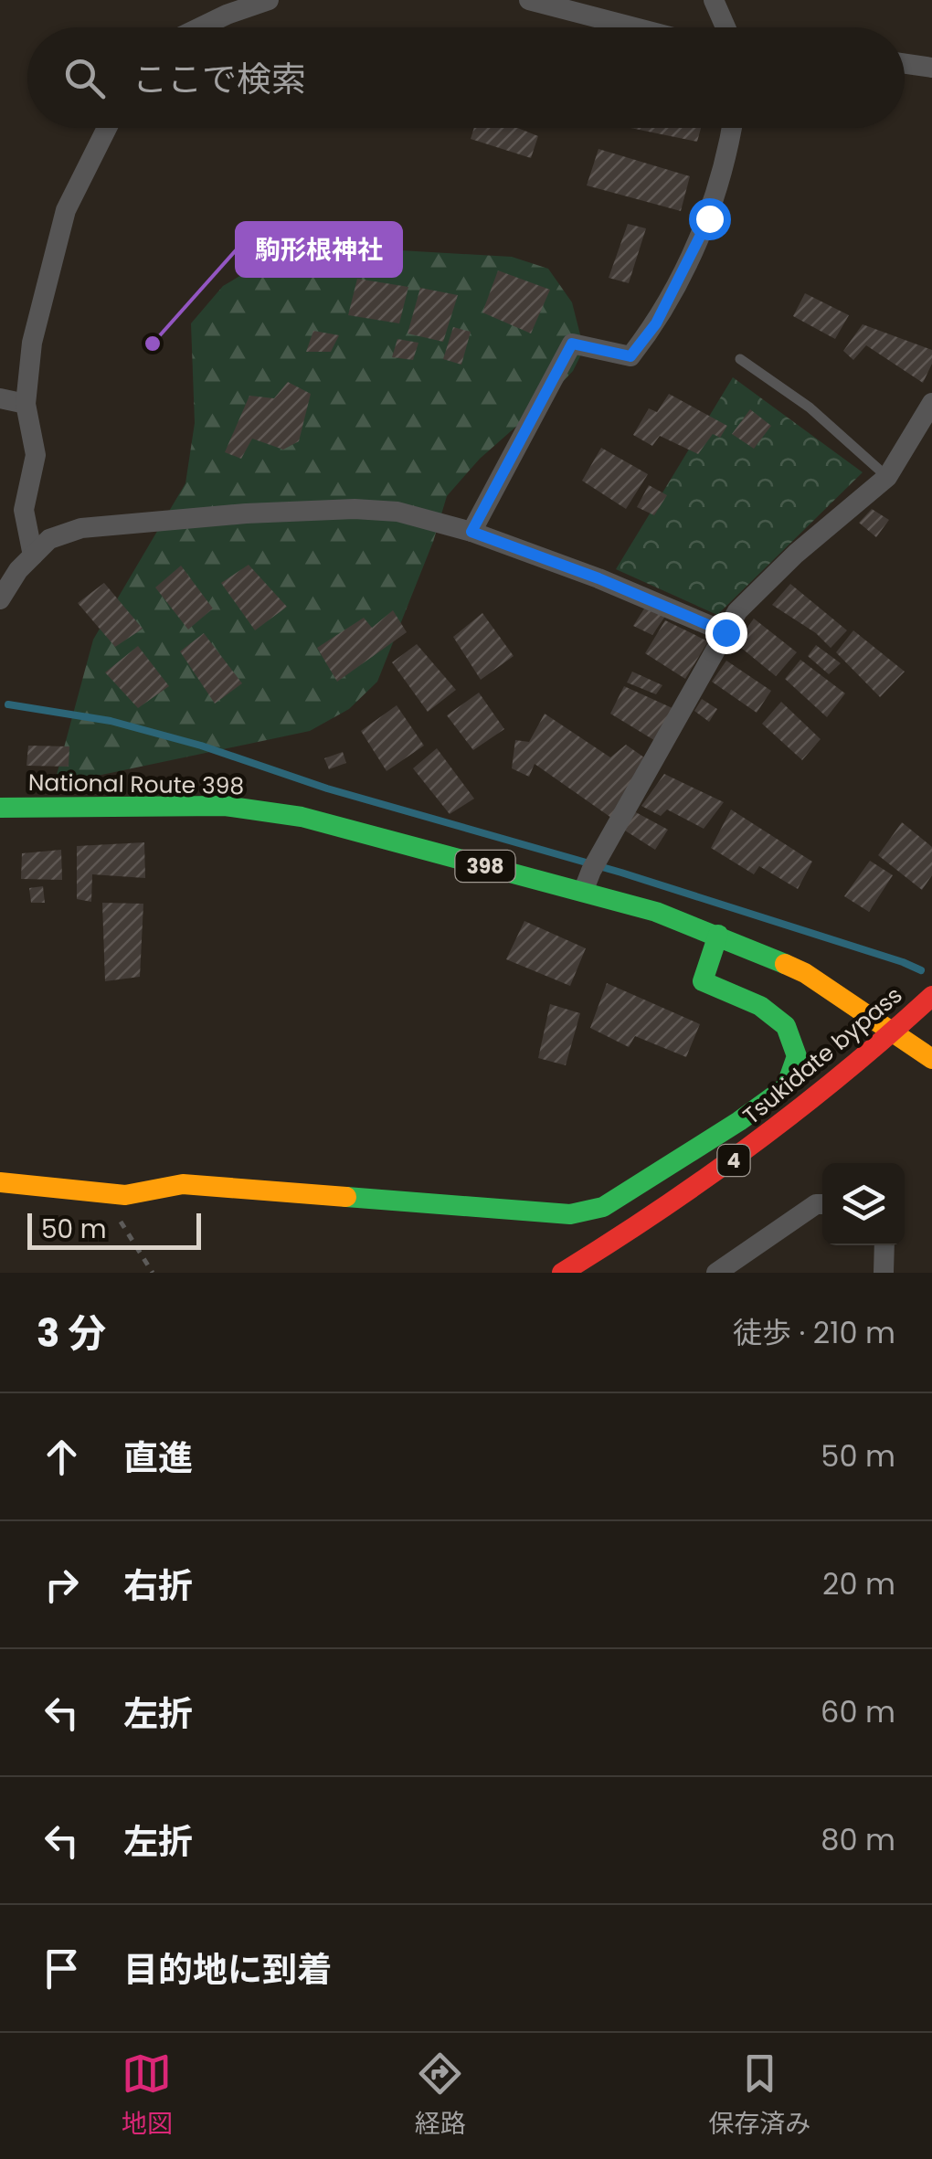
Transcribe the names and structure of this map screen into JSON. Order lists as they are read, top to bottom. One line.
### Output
{"streets":{"main road":["National Route 398","398","Tsukidate bypass","4"]},"crossings":[["National Route 398","Tsukidate bypass"]],"places":["駒形根神社"],"scale_bar":"50 m","page":{"search":"ここで検索","scale":"50 m","heading":["3 分","徒歩 · 210 m"],"list":[["直進","50 m"],["右折","20 m"],["左折","60 m"],["左折","80 m"],"目的地に到着"],"nav":["地図","経路","保存済み"]}}
